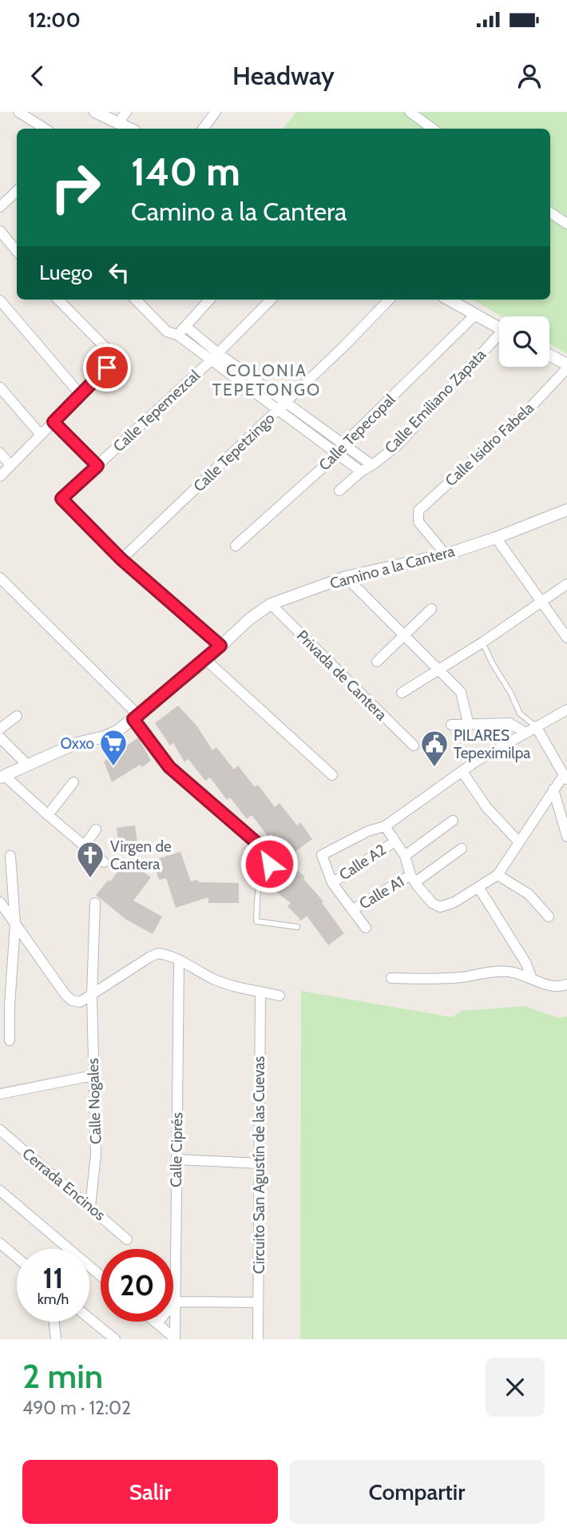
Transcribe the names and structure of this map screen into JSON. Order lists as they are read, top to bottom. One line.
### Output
{"streets":{"street":["Calle Emiliano Zapata","Calle Tepemezcal","Calle Tepecopal","Calle Isidro Fabela","Calle Tepetzingo","Camino a la Cantera","Privada de Cantera","Calle A2","Calle A1","Calle Nogales","Calle Ciprés","Circuito San Agustín de las Cuevas","Cerrada Encinos"]},"crossings":[["Calle Tepemezcal","Calle Tepetzingo"],["Calle Isidro Fabela","Camino a la Cantera"],["Camino a la Cantera","Privada de Cantera"],["Calle Nogales","Cerrada Encinos"]],"districts":["COLONIA TEPETONGO"],"places":{"supermarket":["Oxxo"],"public building":["PILARES Tepeximilpa"],"church":["Virgen de Cantera"]},"page":{"status":"12:00","header":"Headway","turn":["140 m","Camino a la Cantera"],"then":"Luego","speed":"11 km/h","limit":"20","heading":["2 min","490 m · 12:02"],"buttons":["Salir","Compartir"]}}
